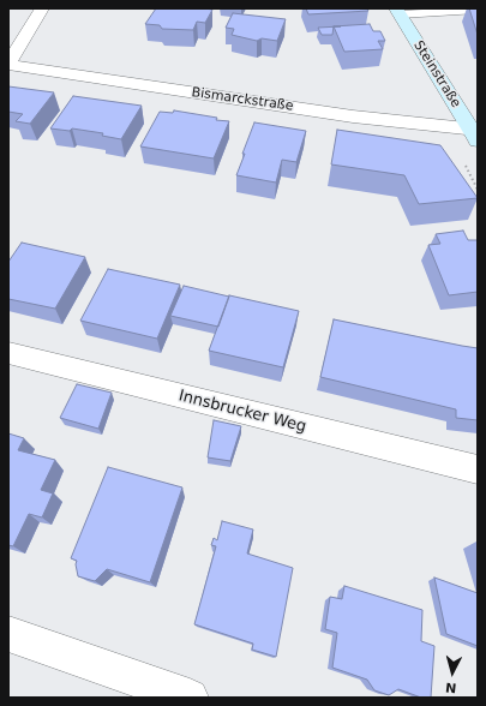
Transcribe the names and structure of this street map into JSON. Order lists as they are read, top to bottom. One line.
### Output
{"streets":{"main road":["Steinstraße"],"street":["Bismarckstraße","Innsbrucker Weg"]},"crossings":[["Steinstraße","Bismarckstraße"]],"north":"bottom"}
